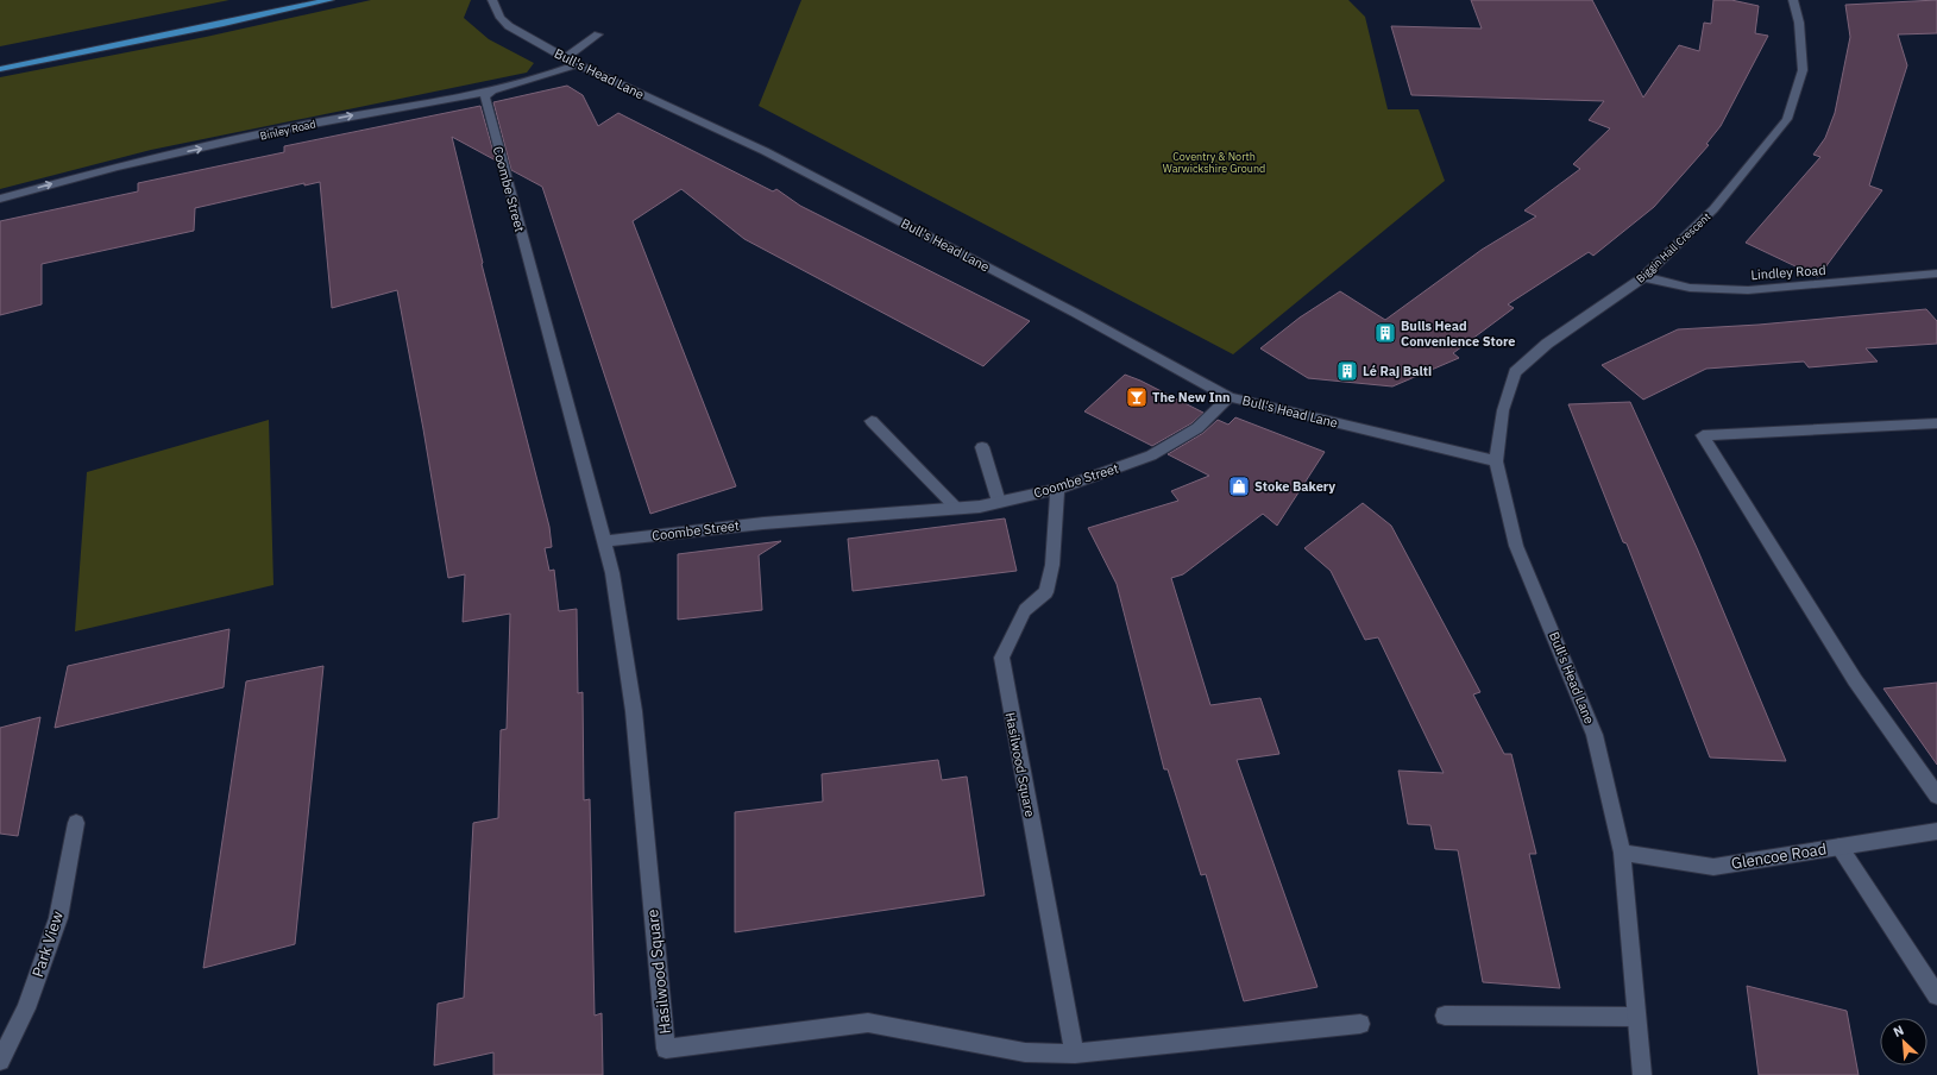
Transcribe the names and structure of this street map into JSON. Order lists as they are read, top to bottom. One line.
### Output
{"streets":{"street":["Bull's Head Lane","Binley Road","Coombe Street","Biggin Hall Crescent","Lindley Road","Hasilwood Square","Glencoe Road","Park View"]},"crossings":[["Bull's Head Lane","Binley Road"],["Bull's Head Lane","Coombe Street"],["Bull's Head Lane","Biggin Hall Crescent"],["Bull's Head Lane","Glencoe Road"],["Binley Road","Coombe Street"],["Coombe Street","Hasilwood Square"],["Biggin Hall Crescent","Lindley Road"]],"one_way":["Binley Road"],"parks":["Coventry & North Warwickshire Ground"],"places":{"building":["Bulls Head Convenience Store","Lé Raj Balti"],"bar":["The New Inn"],"shop":["Stoke Bakery"]},"north":"top left"}
